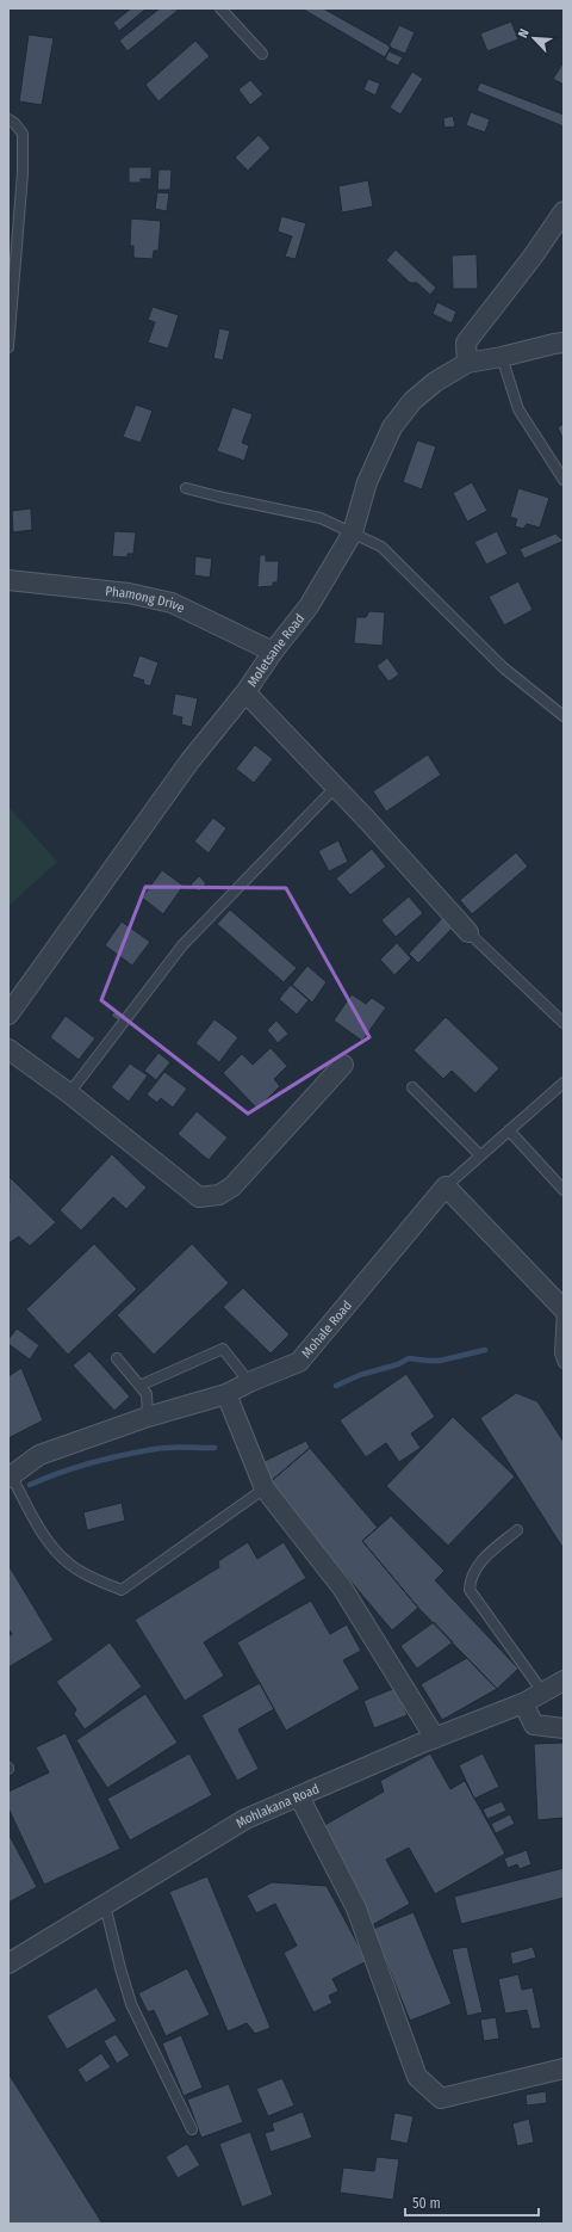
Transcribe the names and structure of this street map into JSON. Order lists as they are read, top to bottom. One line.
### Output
{"streets":{"street":["Phamong Drive","Moletsane Road","Mohale Road","Mohlakana Road"]},"crossings":[["Phamong Drive","Moletsane Road"]],"scale_bar":"50 m","north":"top left"}
